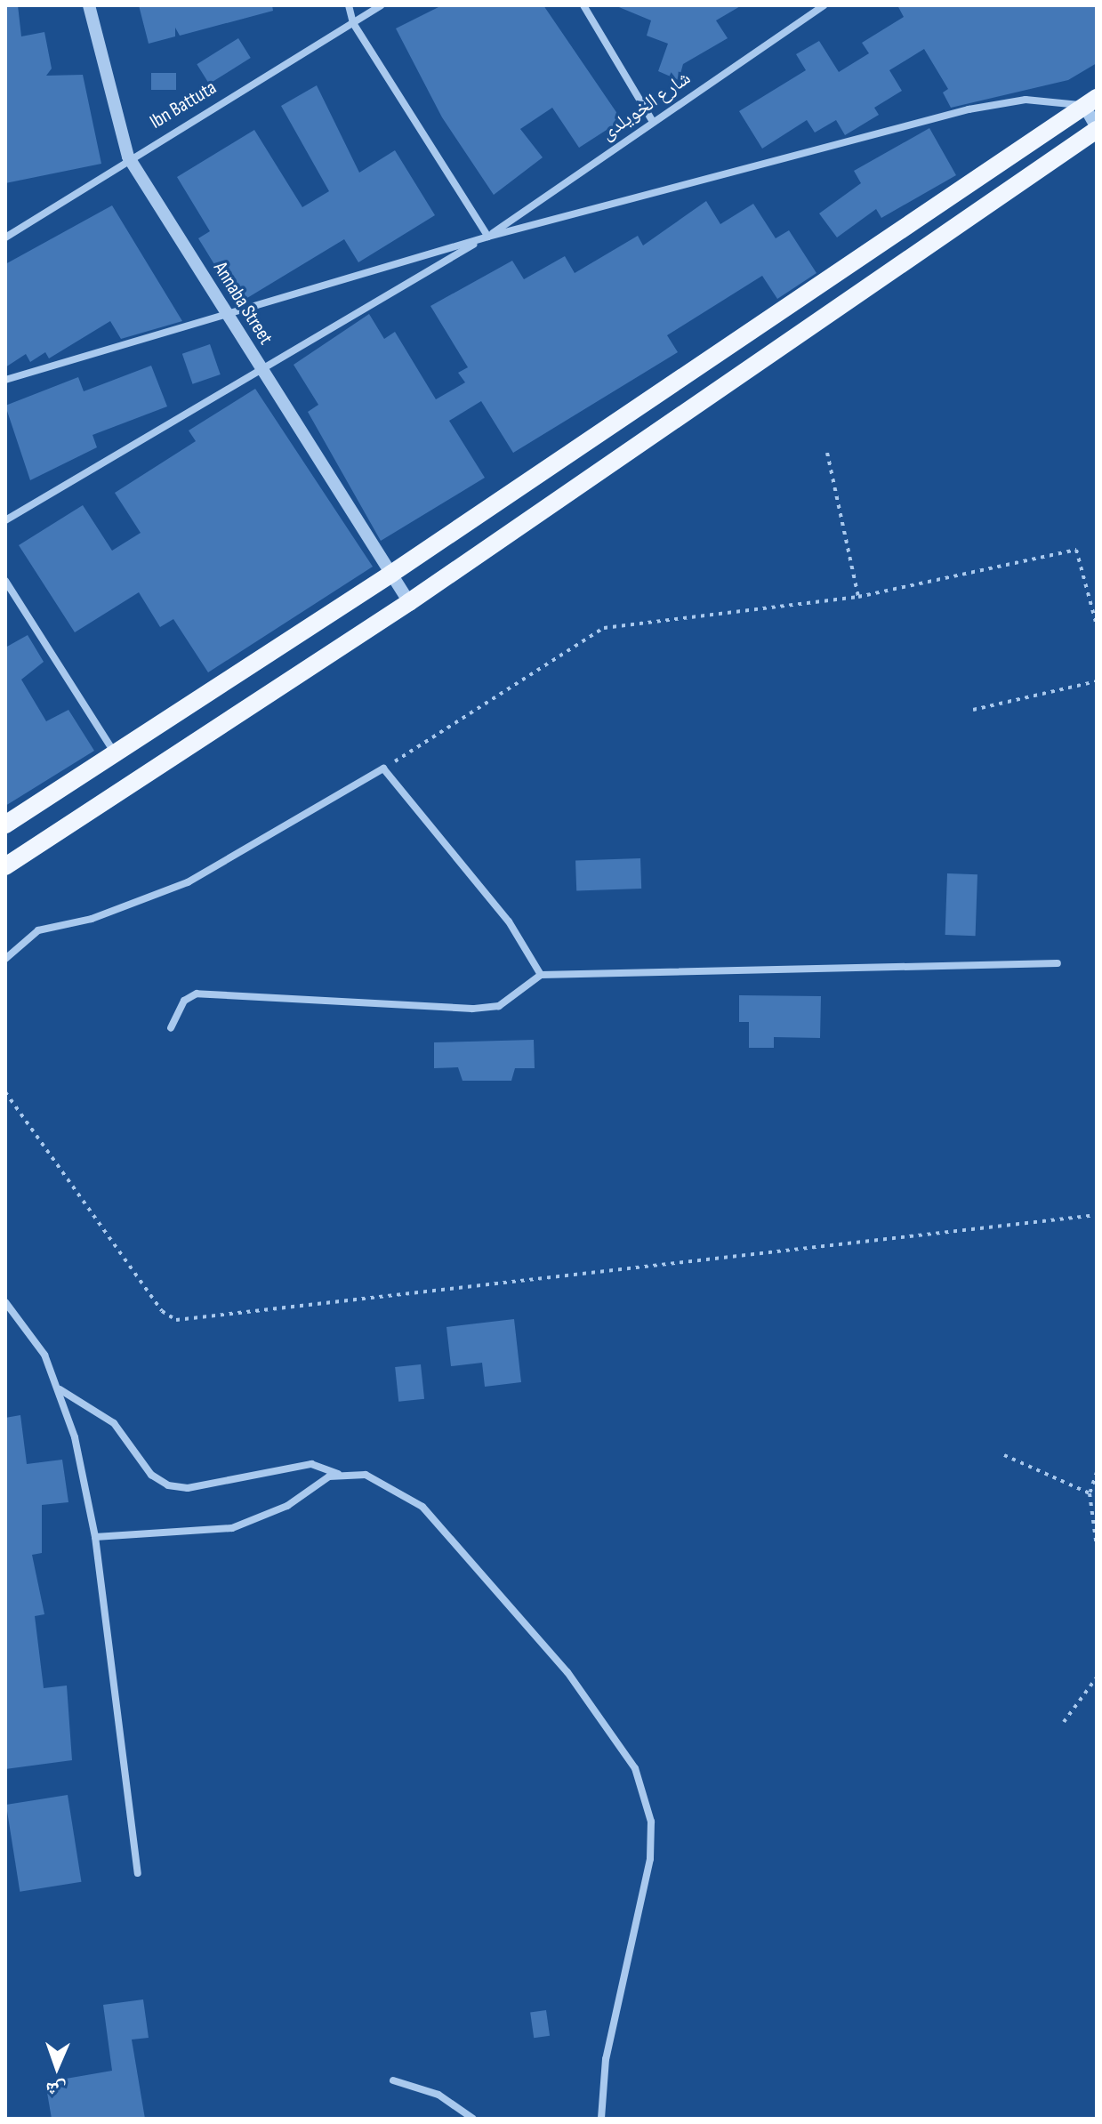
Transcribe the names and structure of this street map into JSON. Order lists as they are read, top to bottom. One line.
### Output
{"streets":{"street":["Ibn Battuta","شارع الخويلدى","Annaba Street"]},"crossings":[["Ibn Battuta","Annaba Street"]],"north":"bottom"}
